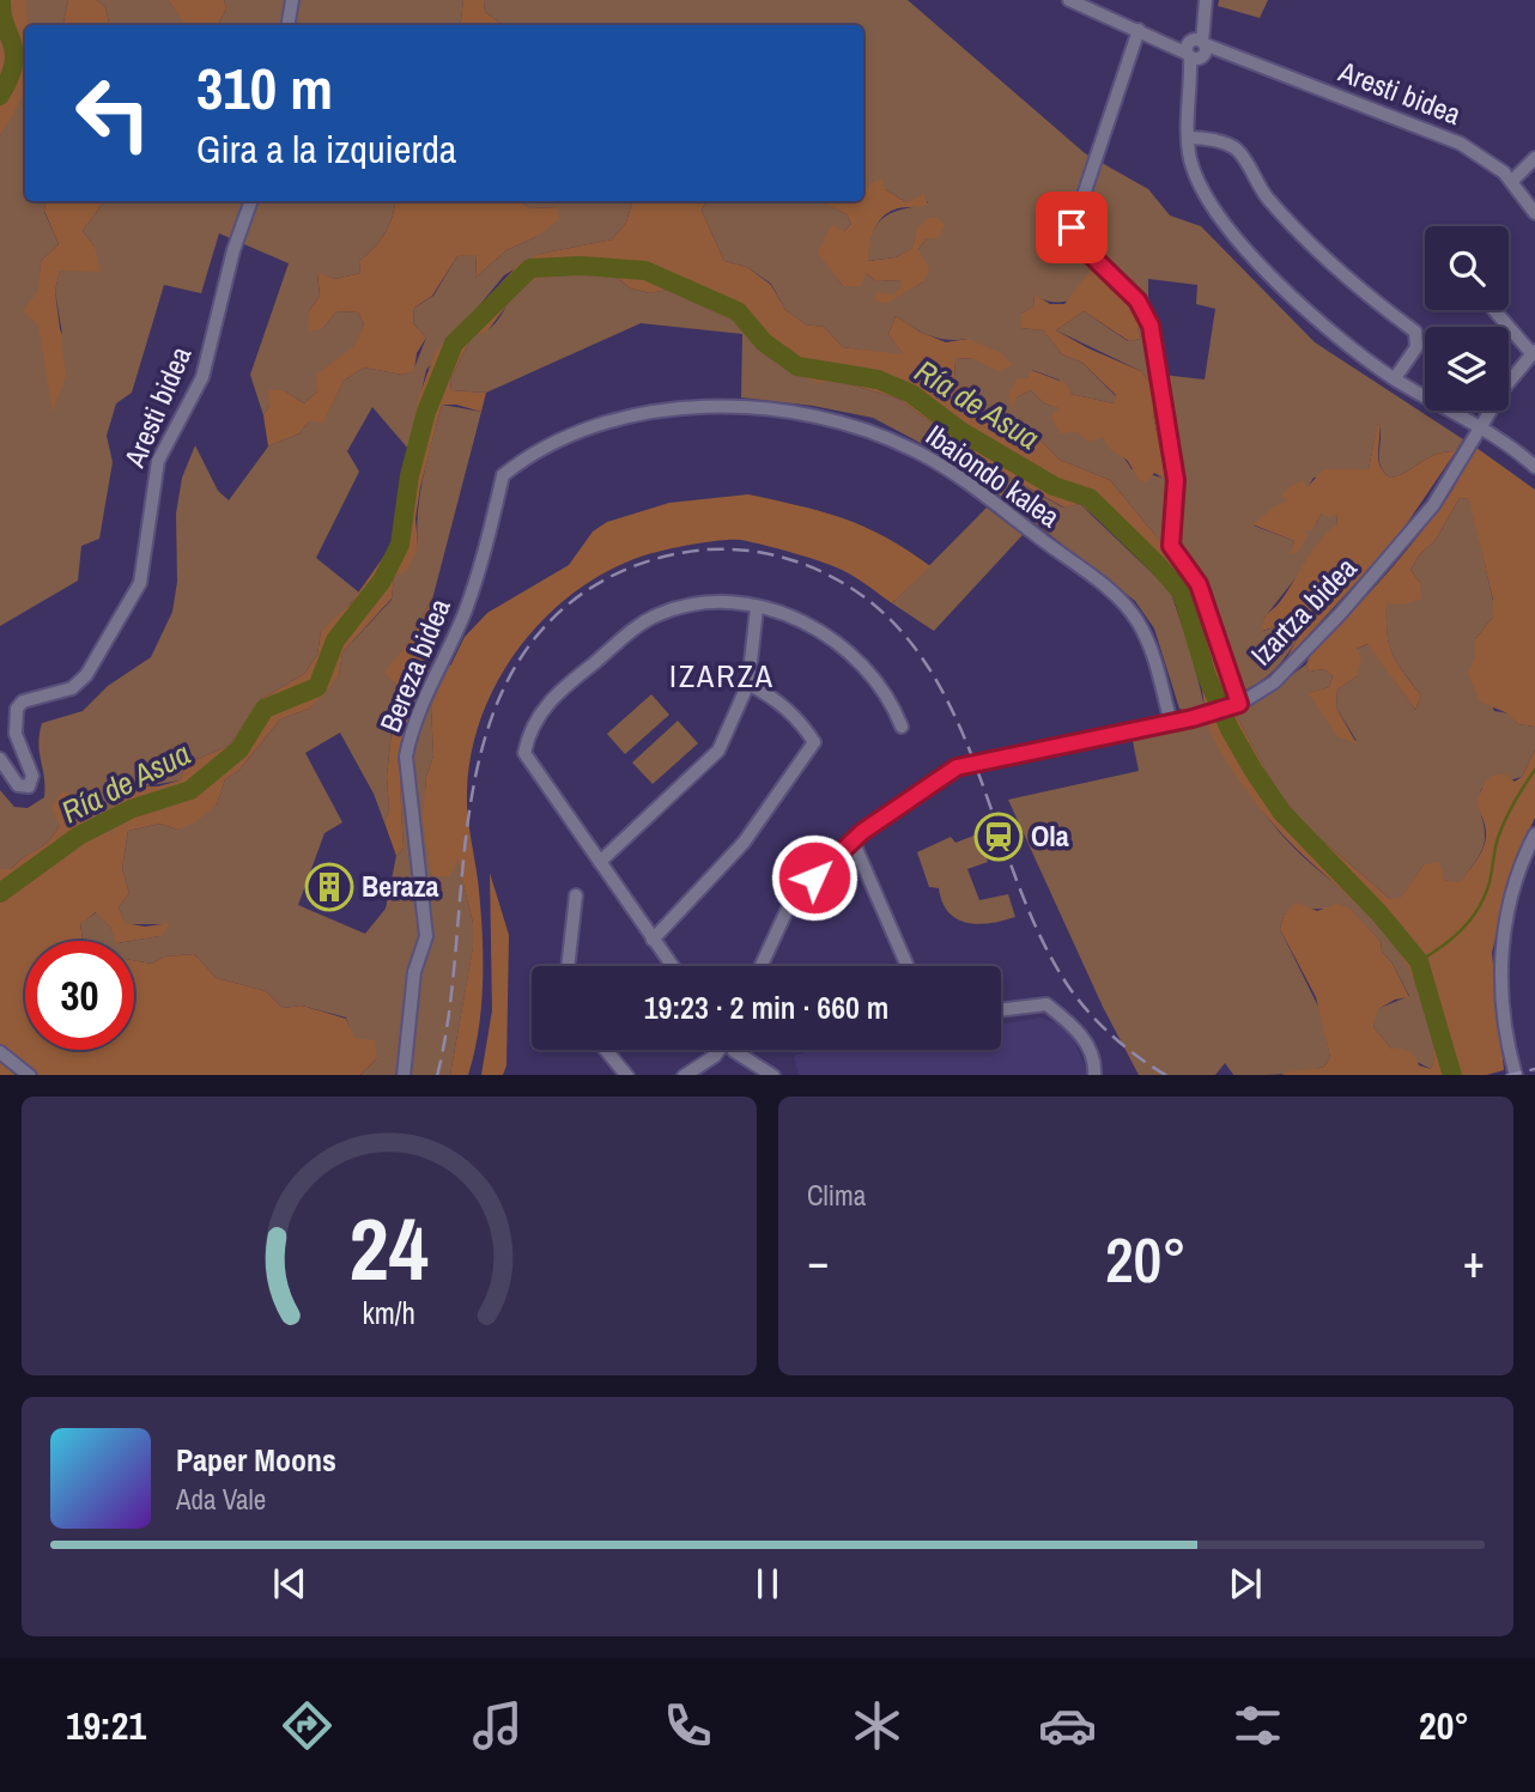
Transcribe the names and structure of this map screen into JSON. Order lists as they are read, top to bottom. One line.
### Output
{"streets":{"street":["Aresti bidea","Ibaiondo kalea","Izartza bidea","Bereza bidea"]},"crossings":[["Ibaiondo kalea","Izartza bidea"],["Ibaiondo kalea","Bereza bidea"]],"districts":["IZARZA"],"water":["Ría de Asua"],"places":{"station":["Ola"],"building":["Beraza"]},"page":{"turn":["310 m","Gira a la izquierda"],"limit":"30","trip":"19:23 · 2 min · 660 m","tile":"Clima","heat":["−","20°","+"],"song":["Paper Moons","Ada Vale"],"tabs":["19:21","20°"],"gauge":["24","km/h"]}}
